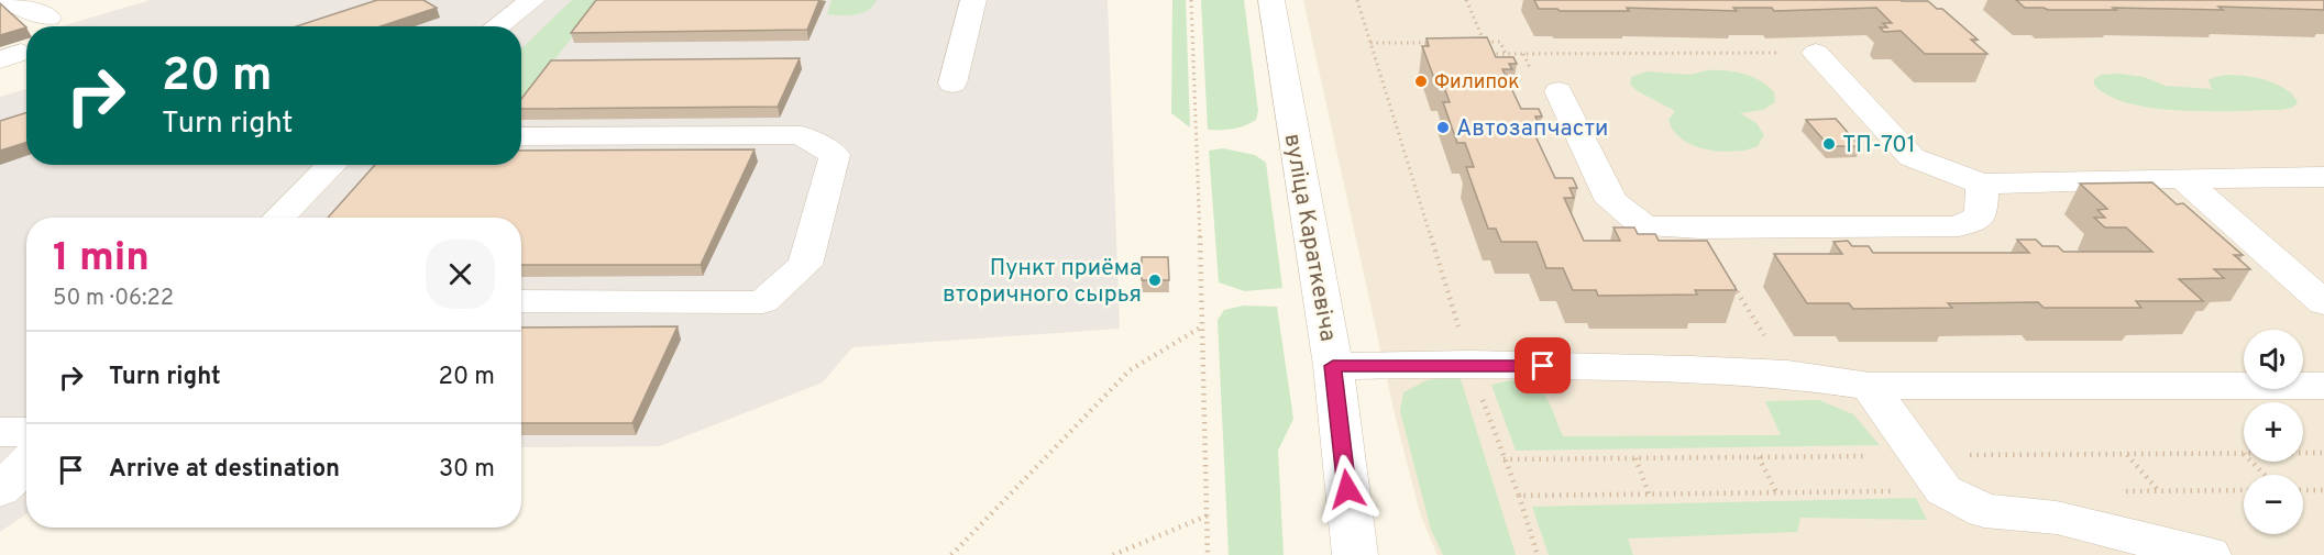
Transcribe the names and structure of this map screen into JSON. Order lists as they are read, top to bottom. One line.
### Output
{"streets":{"street":["вуліца Караткевіча"]},"places":["Филипок","Автозапчасти","ТП-701","Пункт приёма вторичного сырья"],"page":{"turn":["20 m","Turn right"],"heading":["1 min","50 m · 06:22"],"map_buttons":["+","−"],"list":[{"name":"Turn right","value":"20 m"},{"name":"Arrive at destination","value":"30 m"}]}}
